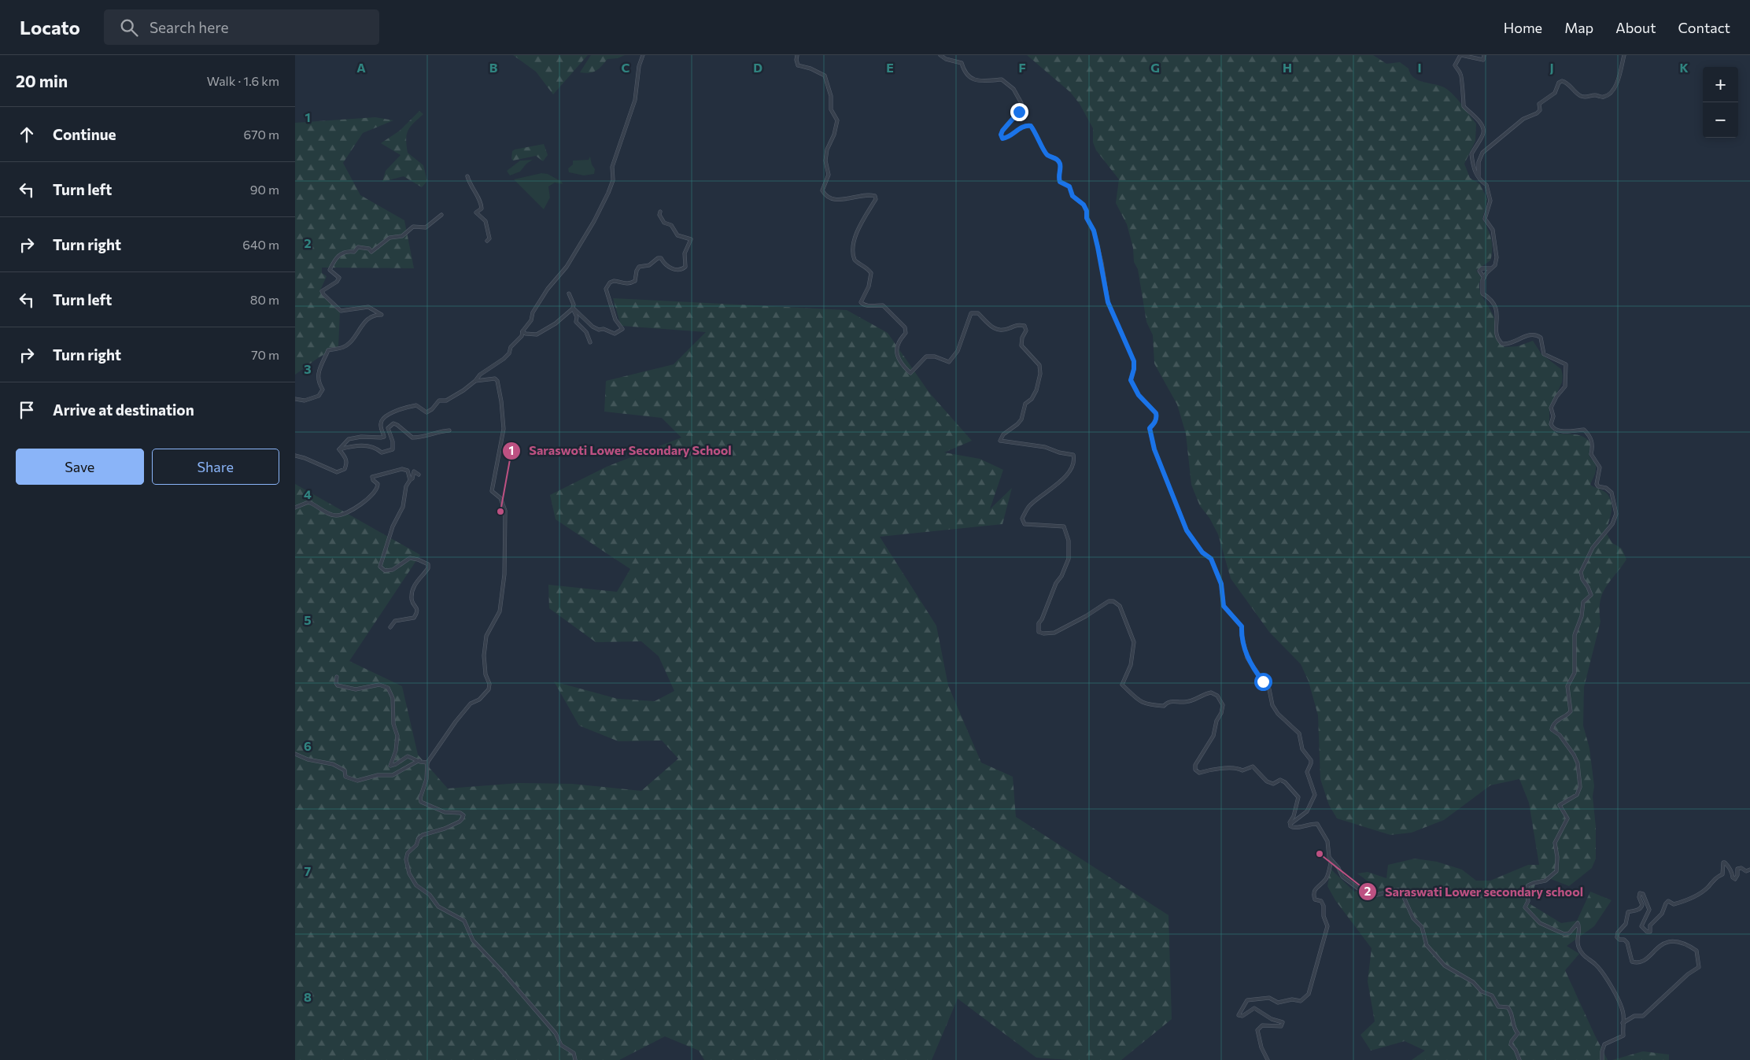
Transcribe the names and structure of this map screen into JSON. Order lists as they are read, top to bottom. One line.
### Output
{"places":["Saraswoti Lower Secondary School","Saraswati Lower secondary school"],"page":{"header":"Locato","search":"Search here","nav":["Home","Map","About","Contact"],"heading":["20 min","Walk · 1.6 km"],"map_buttons":["+","−"],"list":[["Continue","670 m"],["Turn left","90 m"],["Turn right","640 m"],["Turn left","80 m"],["Turn right","70 m"],"Arrive at destination"],"buttons":["Save","Share"]},"grid":{"columns":["A","B","C","D","E","F","G","H","I","J","K"],"rows":["1","2","3","4","5","6","7","8"]}}
